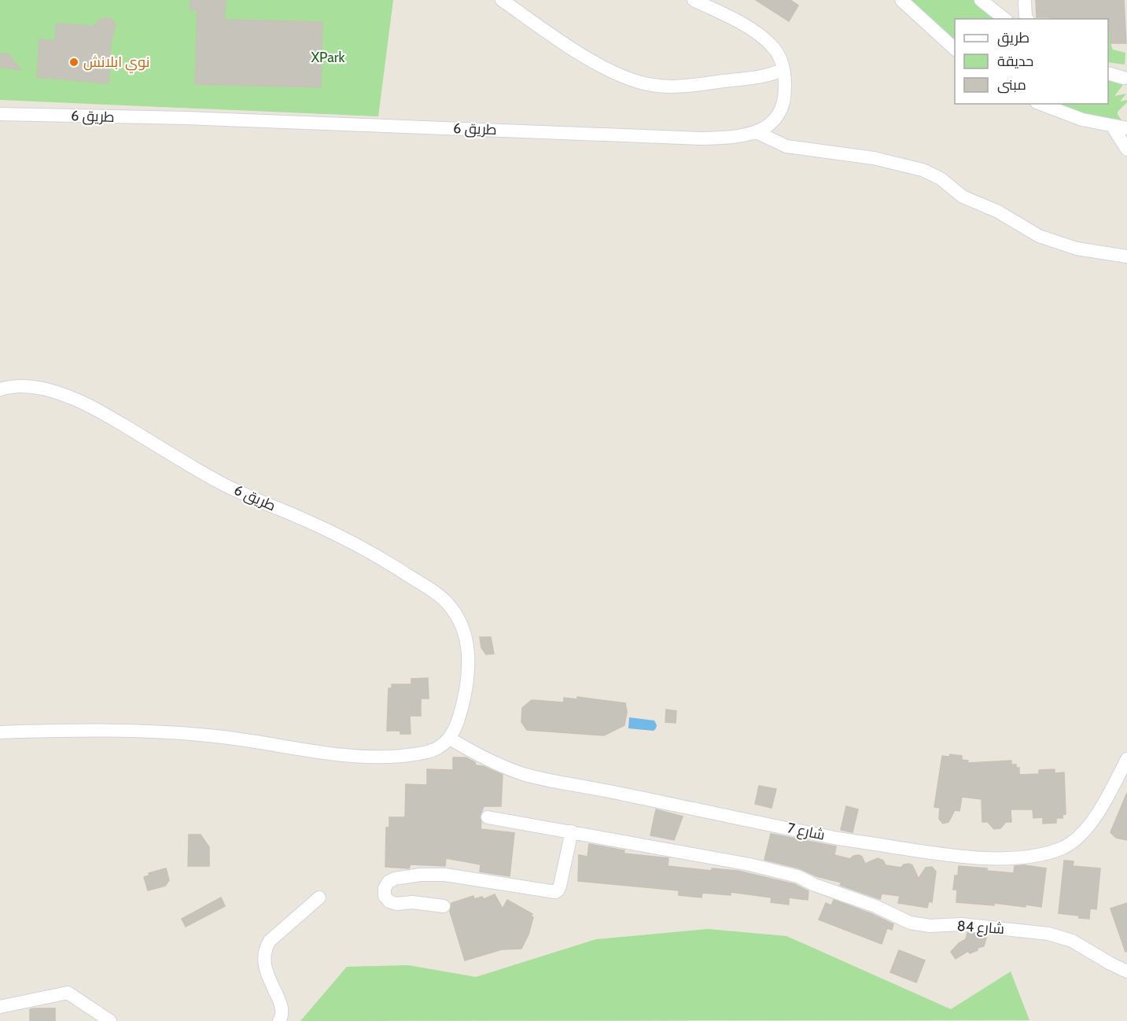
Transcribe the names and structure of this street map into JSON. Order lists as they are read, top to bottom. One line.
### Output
{"streets":{"street":["طريق 6","شارع 7","شارع 84"]},"crossings":[["طريق 6","شارع 7"]],"parks":["XPark"],"places":["نوي ابلانش"],"legend":["طريق","حديقة","مبنى"]}
